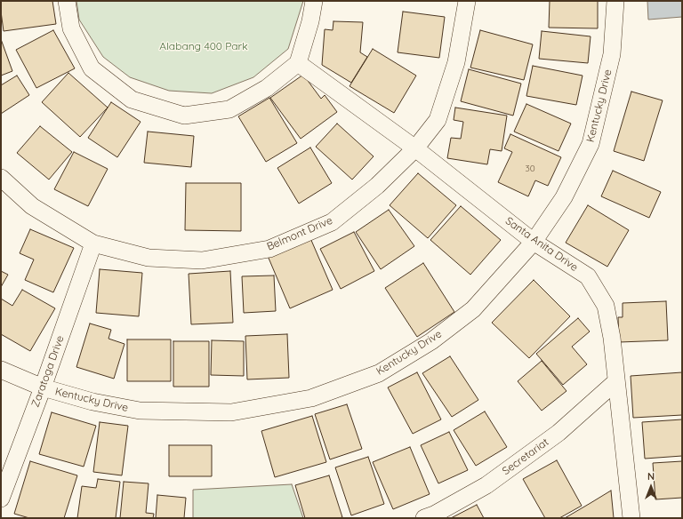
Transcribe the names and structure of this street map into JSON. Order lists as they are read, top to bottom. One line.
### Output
{"streets":{"street":["Kentucky Drive","Belmont Drive","Santa Anita Drive","Zaratoga Drive","Secretariat"]},"crossings":[["Kentucky Drive","Santa Anita Drive"],["Kentucky Drive","Zaratoga Drive"],["Belmont Drive","Santa Anita Drive"],["Belmont Drive","Zaratoga Drive"],["Santa Anita Drive","Secretariat"]],"parks":["Alabang 400 Park"],"house_numbers":["30"],"north":"top"}
